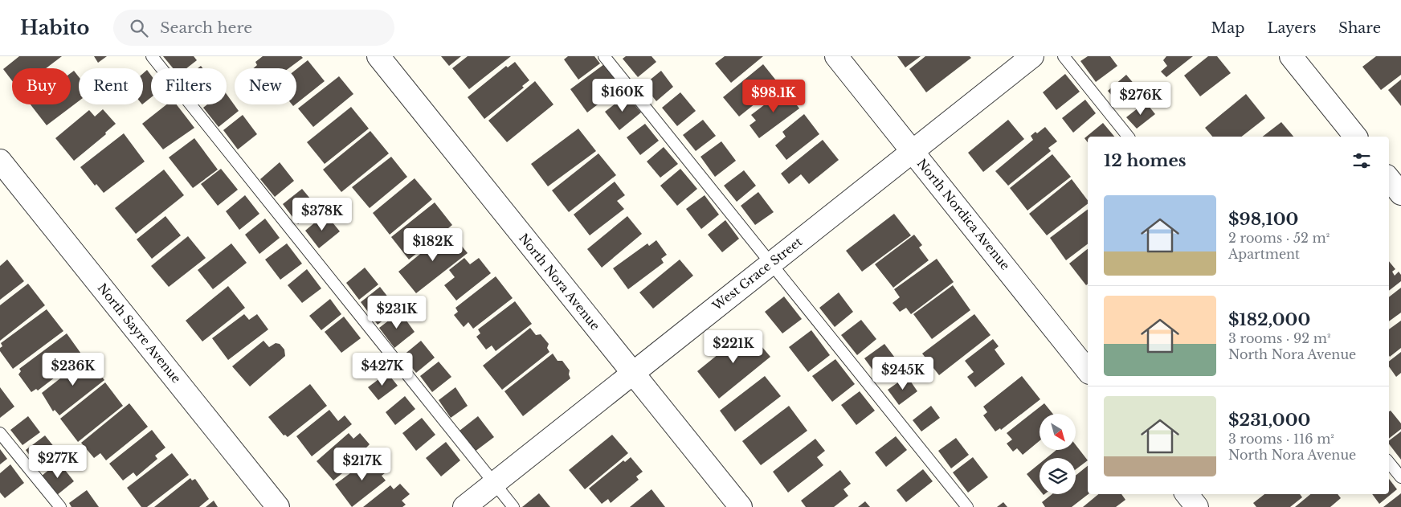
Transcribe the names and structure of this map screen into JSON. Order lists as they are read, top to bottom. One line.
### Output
{"streets":{"street":["North Nordica Avenue","West Grace Street","North Nora Avenue","North Sayre Avenue"]},"crossings":[["North Nordica Avenue","West Grace Street"],["West Grace Street","North Nora Avenue"]],"north":"bottom right","page":{"header":"Habito","search":"Search here","nav":["Map","Layers","Share"],"chip":["Buy","Rent","Filters","New"],"price":["$160K","$98.1K","$276K","$378K","$182K","$231K","$221K","$236K","$427K","$245K","$277K","$217K"],"heading":"12 homes","list":[{"name":"$98,100","note":"2 rooms · 52 m² · Apartment"},{"name":"$182,000","note":"3 rooms · 92 m² · North Nora Avenue"},{"name":"$231,000","note":"3 rooms · 116 m² · North Nora Avenue"}]}}
